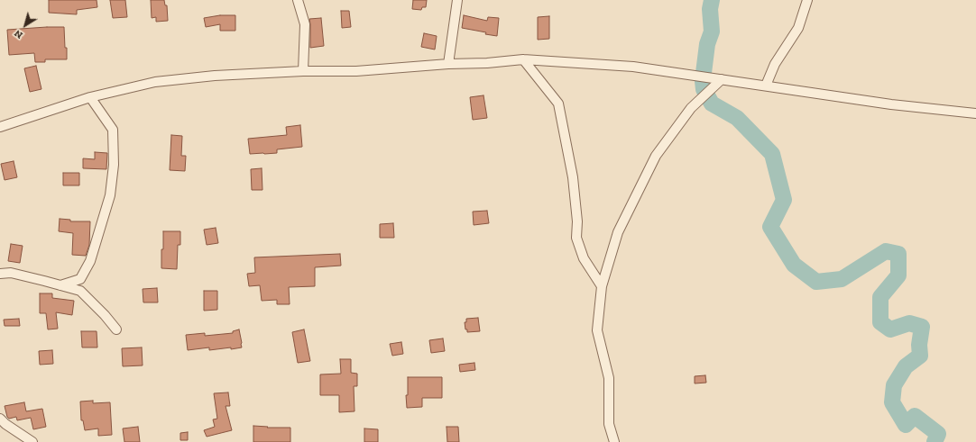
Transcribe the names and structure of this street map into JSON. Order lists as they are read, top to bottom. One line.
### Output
{"north":"bottom left"}
